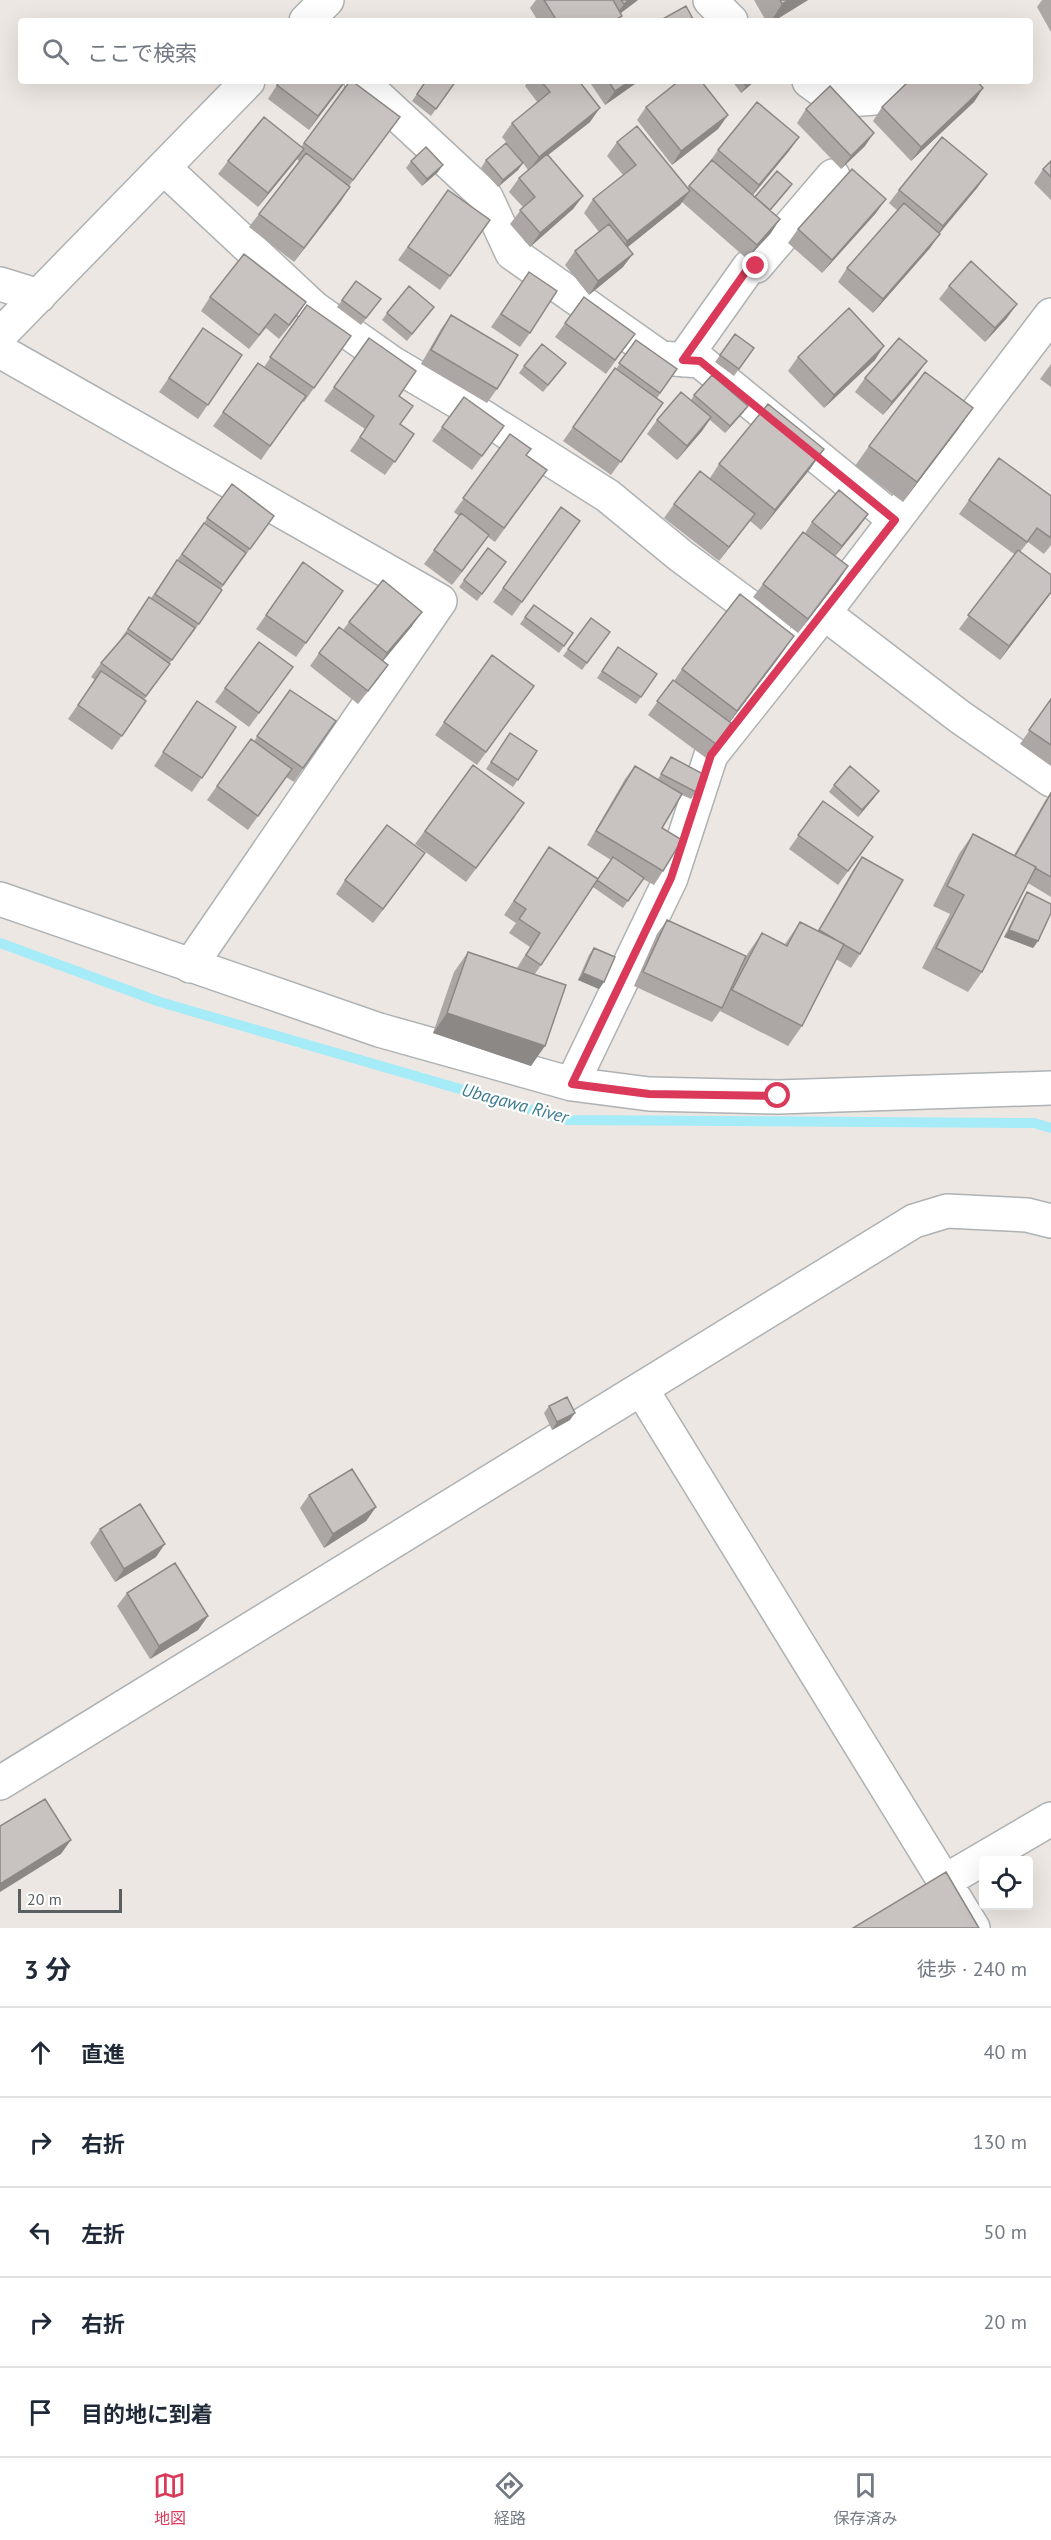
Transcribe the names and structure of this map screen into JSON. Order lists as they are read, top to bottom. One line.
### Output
{"water":["Ubagawa River"],"scale_bar":"20 m","page":{"search":"ここで検索","scale":"20 m","heading":["3 分","徒歩 · 240 m"],"list":[["直進","40 m"],["右折","130 m"],["左折","50 m"],["右折","20 m"],"目的地に到着"],"nav":["地図","経路","保存済み"]}}
